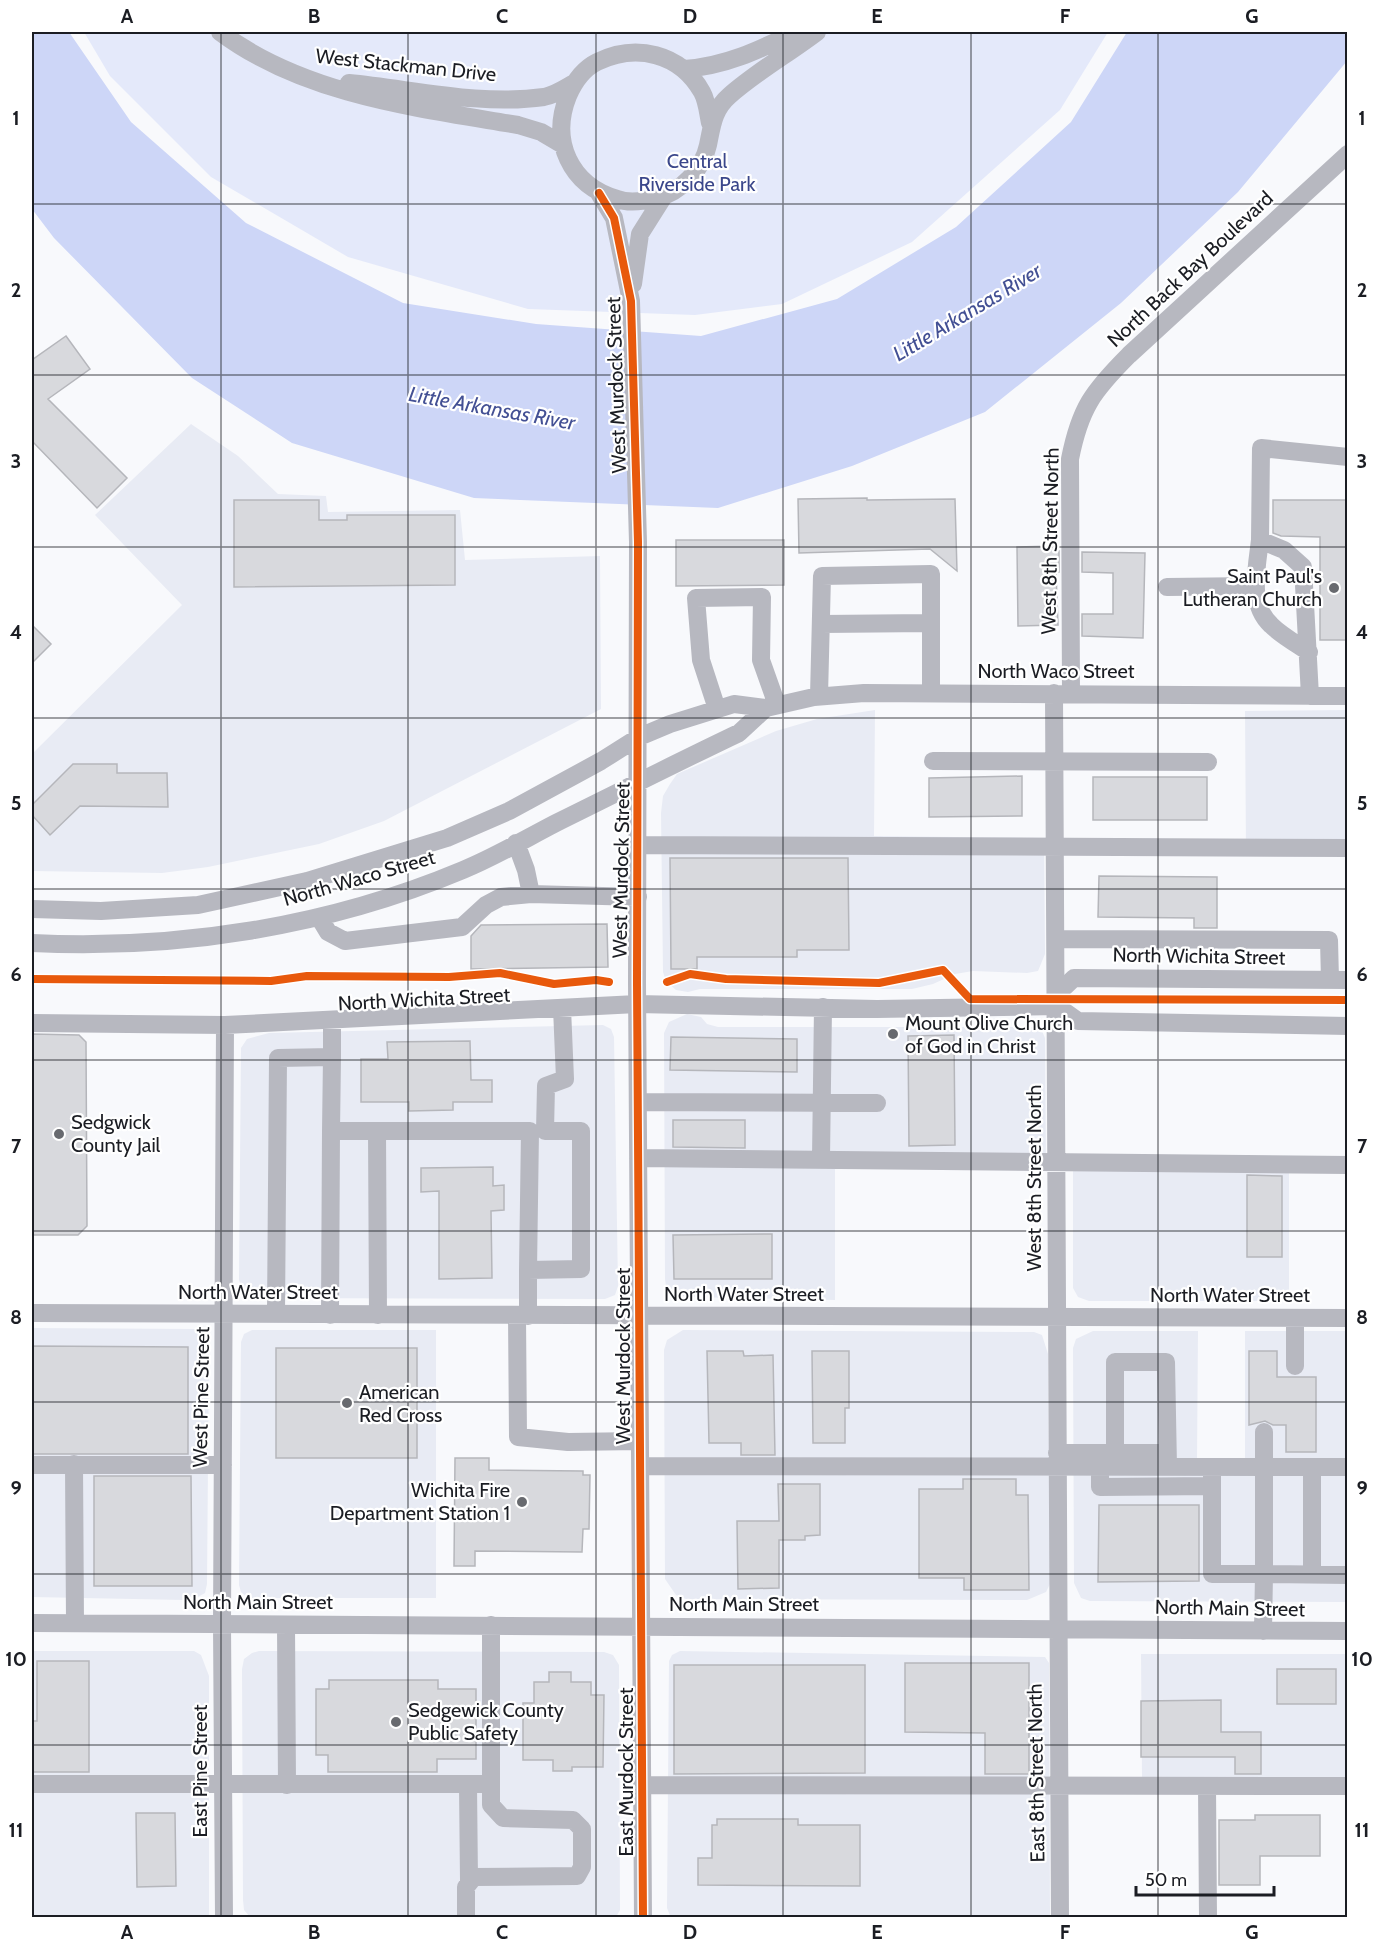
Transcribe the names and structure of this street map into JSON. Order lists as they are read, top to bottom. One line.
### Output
{"streets":{"street":["West Stackman Drive","North Back Bay Boulevard","West Murdock Street","West 8th Street North","North Waco Street","North Wichita Street","North Water Street","West Pine Street","North Main Street","East Pine Street","East Murdock Street","East 8th Street North"]},"crossings":[["West Stackman Drive","West Murdock Street"],["North Back Bay Boulevard","West 8th Street North"],["West Murdock Street","North Waco Street"],["West Murdock Street","North Wichita Street"],["West Murdock Street","North Water Street"],["West Murdock Street","North Main Street"],["West Murdock Street","East Murdock Street"],["West 8th Street North","North Waco Street"],["West 8th Street North","North Wichita Street"],["West 8th Street North","North Water Street"],["West 8th Street North","North Main Street"],["West 8th Street North","East 8th Street North"],["North Wichita Street","West Pine Street"],["North Water Street","West Pine Street"],["West Pine Street","North Main Street"],["West Pine Street","East Pine Street"],["North Main Street","East Pine Street"],["North Main Street","East Murdock Street"],["North Main Street","East 8th Street North"]],"water":["Little Arkansas River"],"parks":["Central Riverside Park"],"places":["Saint Paul's Lutheran Church","Mount Olive Church of God in Christ","Sedgwick County Jail","American Red Cross","Wichita Fire Department Station 1","Sedgewick County Public Safety"],"scale_bar":"50 m","grid":{"columns":["A","B","C","D","E","F","G"],"rows":["1","2","3","4","5","6","7","8","9","10","11"]}}
